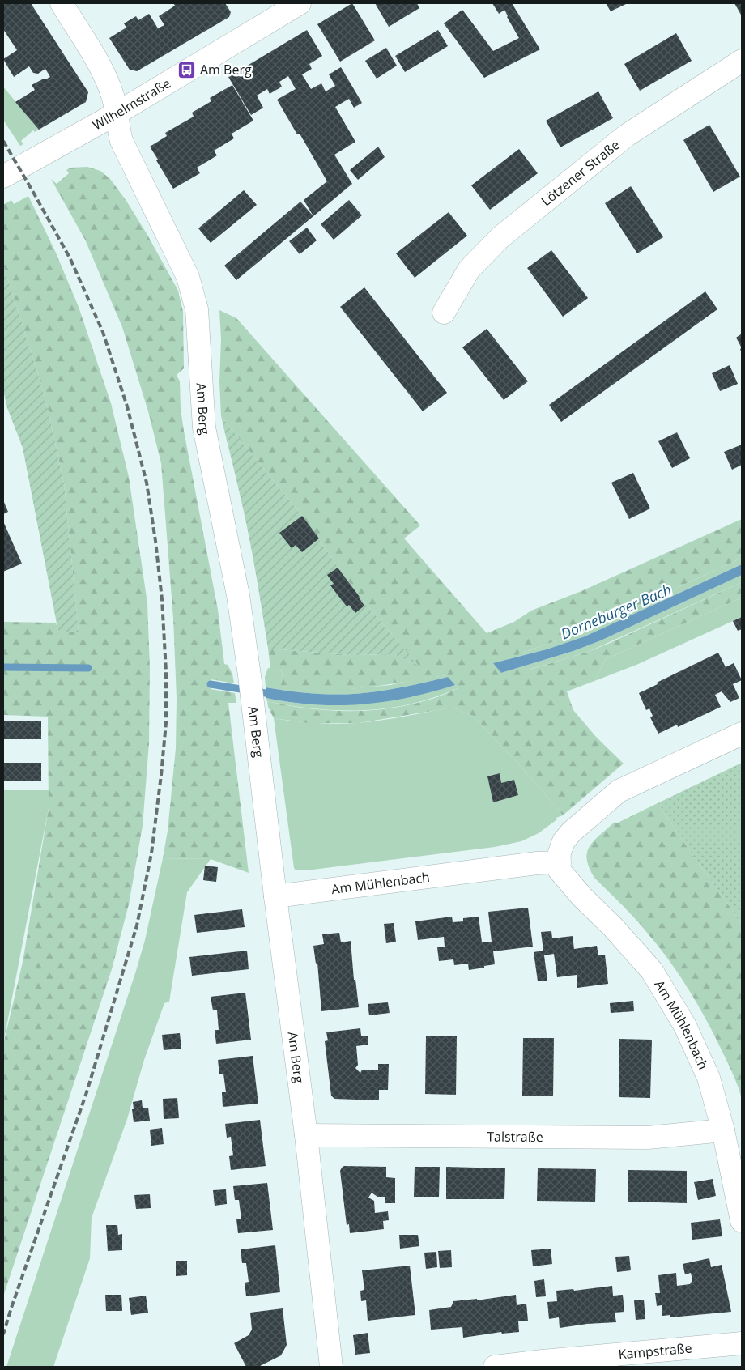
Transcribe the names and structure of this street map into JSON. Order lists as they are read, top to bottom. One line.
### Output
{"streets":{"street":["Wilhelmstraße","Lötzener Straße","Am Berg","Am Mühlenbach","Talstraße","Kampstraße"]},"crossings":[["Wilhelmstraße","Am Berg"],["Am Berg","Am Mühlenbach"],["Am Berg","Talstraße"],["Am Mühlenbach","Talstraße"]],"water":["Dorneburger Bach"],"places":{"bus stop":["Am Berg"]}}
